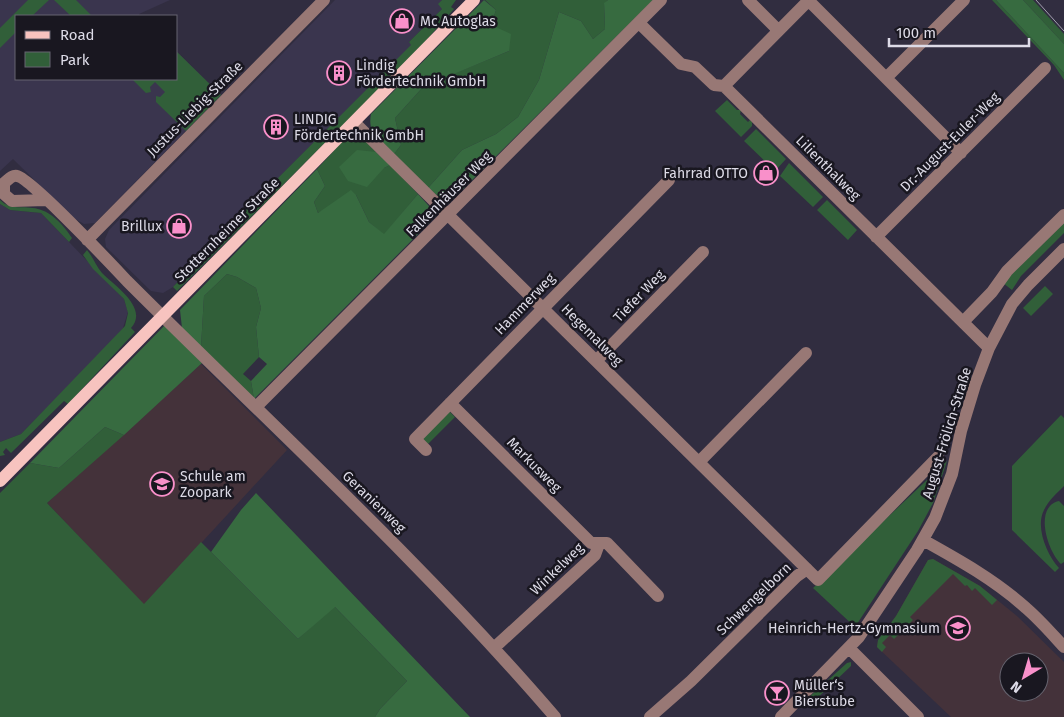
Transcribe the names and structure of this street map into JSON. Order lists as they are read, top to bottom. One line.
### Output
{"streets":{"main road":["Stotternheimer Straße"],"street":["Justus-Liebig-Straße","Dr.-August-Euler-Weg","Lilienthalweg","Falkenhäuser Weg","Tiefer Weg","Hammerweg","Hegemalweg","August-Frölich-Straße","Markusweg","Geranienweg","Winkelweg","Schwengelborn"]},"crossings":[["Dr.-August-Euler-Weg","Lilienthalweg"],["Lilienthalweg","Falkenhäuser Weg"],["Lilienthalweg","August-Frölich-Straße"],["Falkenhäuser Weg","Hegemalweg"],["Falkenhäuser Weg","Geranienweg"],["Stotternheimer Straße","Hegemalweg"],["Stotternheimer Straße","Geranienweg"],["Tiefer Weg","Hegemalweg"],["Hammerweg","Hegemalweg"],["Hammerweg","Markusweg"],["Hegemalweg","Schwengelborn"],["Markusweg","Winkelweg"],["Geranienweg","Winkelweg"]],"places":{"shop":["Mc Autoglas","Fahrrad OTTO","Brillux"],"building":["Lindig Fördertechnik GmbH","LINDIG Fördertechnik GmbH"],"school or university":["Schule am Zoopark","Heinrich-Hertz-Gymnasium"],"bar":["Müller‘s Bierstube"]},"legend":["Road","Park"],"scale_bar":"100 m","north":"bottom left"}
